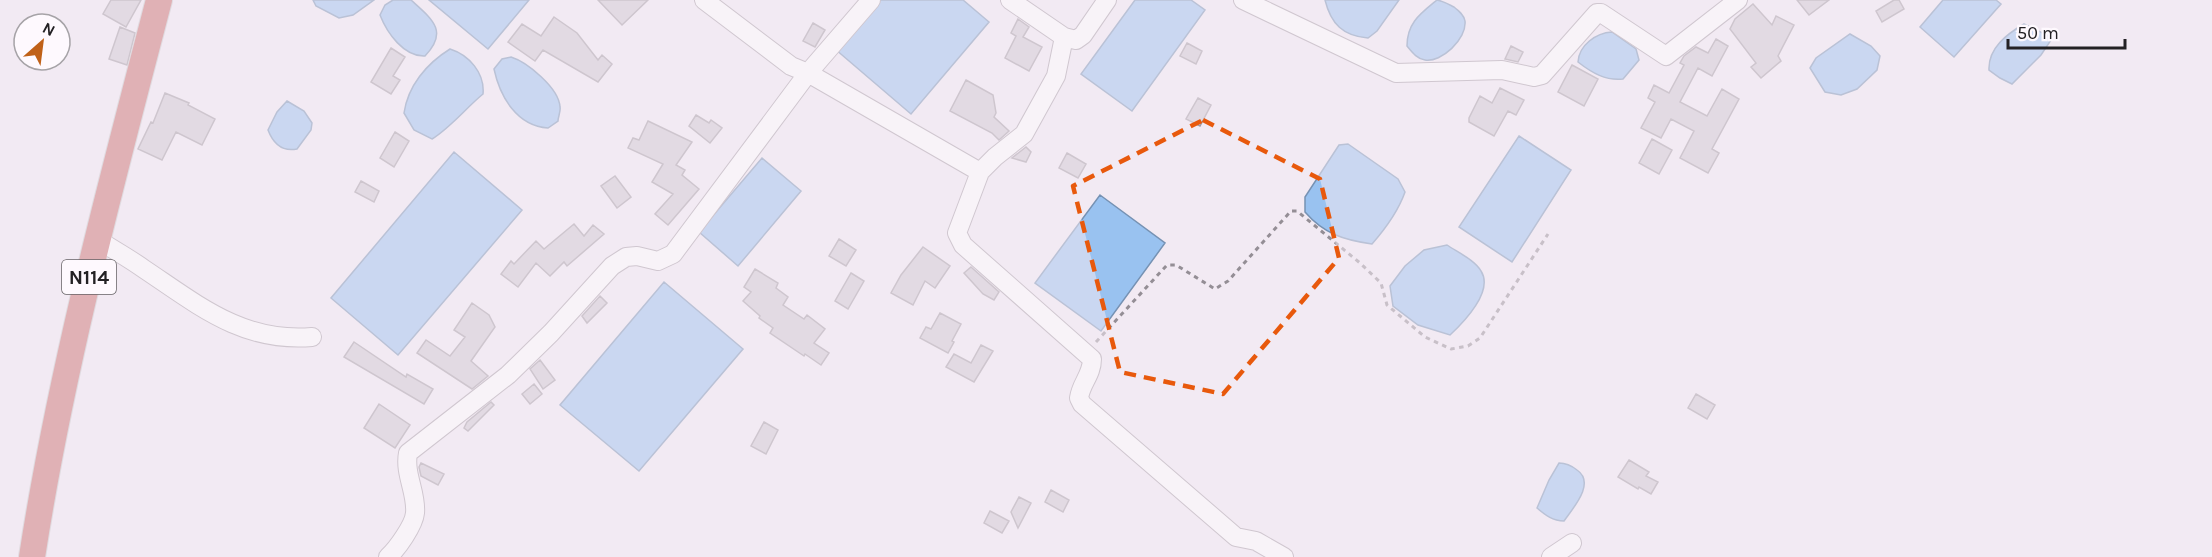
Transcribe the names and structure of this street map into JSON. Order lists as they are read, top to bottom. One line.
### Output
{"streets":{"highway":["N114"]},"scale_bar":"50 m","north":"top right"}
